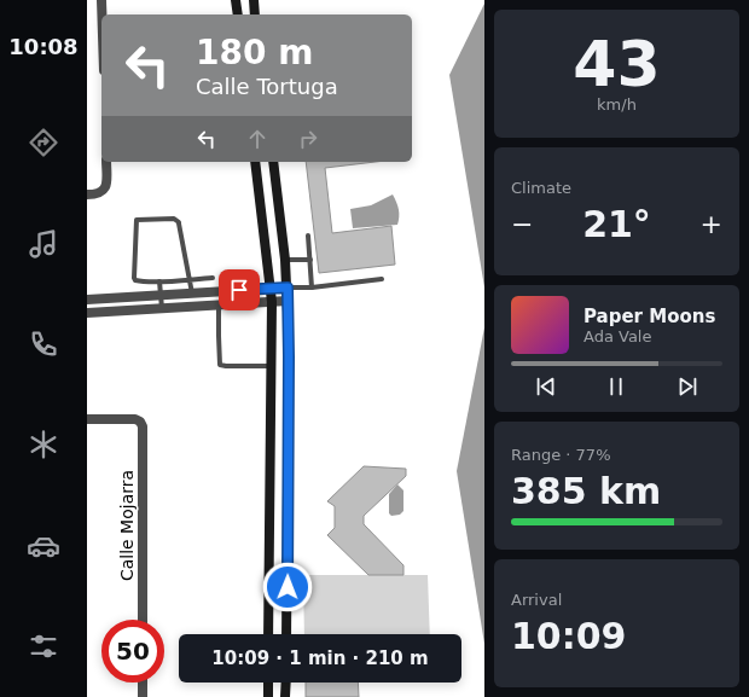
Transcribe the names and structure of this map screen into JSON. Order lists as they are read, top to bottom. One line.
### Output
{"streets":{"street":["Calle Mojarra"]},"page":{"tabs":"10:08","tile":[["43","km/h"],"Climate",["Range · 77%","385 km"],["Arrival","10:09"]],"turn":["180 m","Calle Tortuga"],"heat":["−","21°","+"],"song":["Paper Moons","Ada Vale"],"limit":"50","trip":"10:09 · 1 min · 210 m"}}
